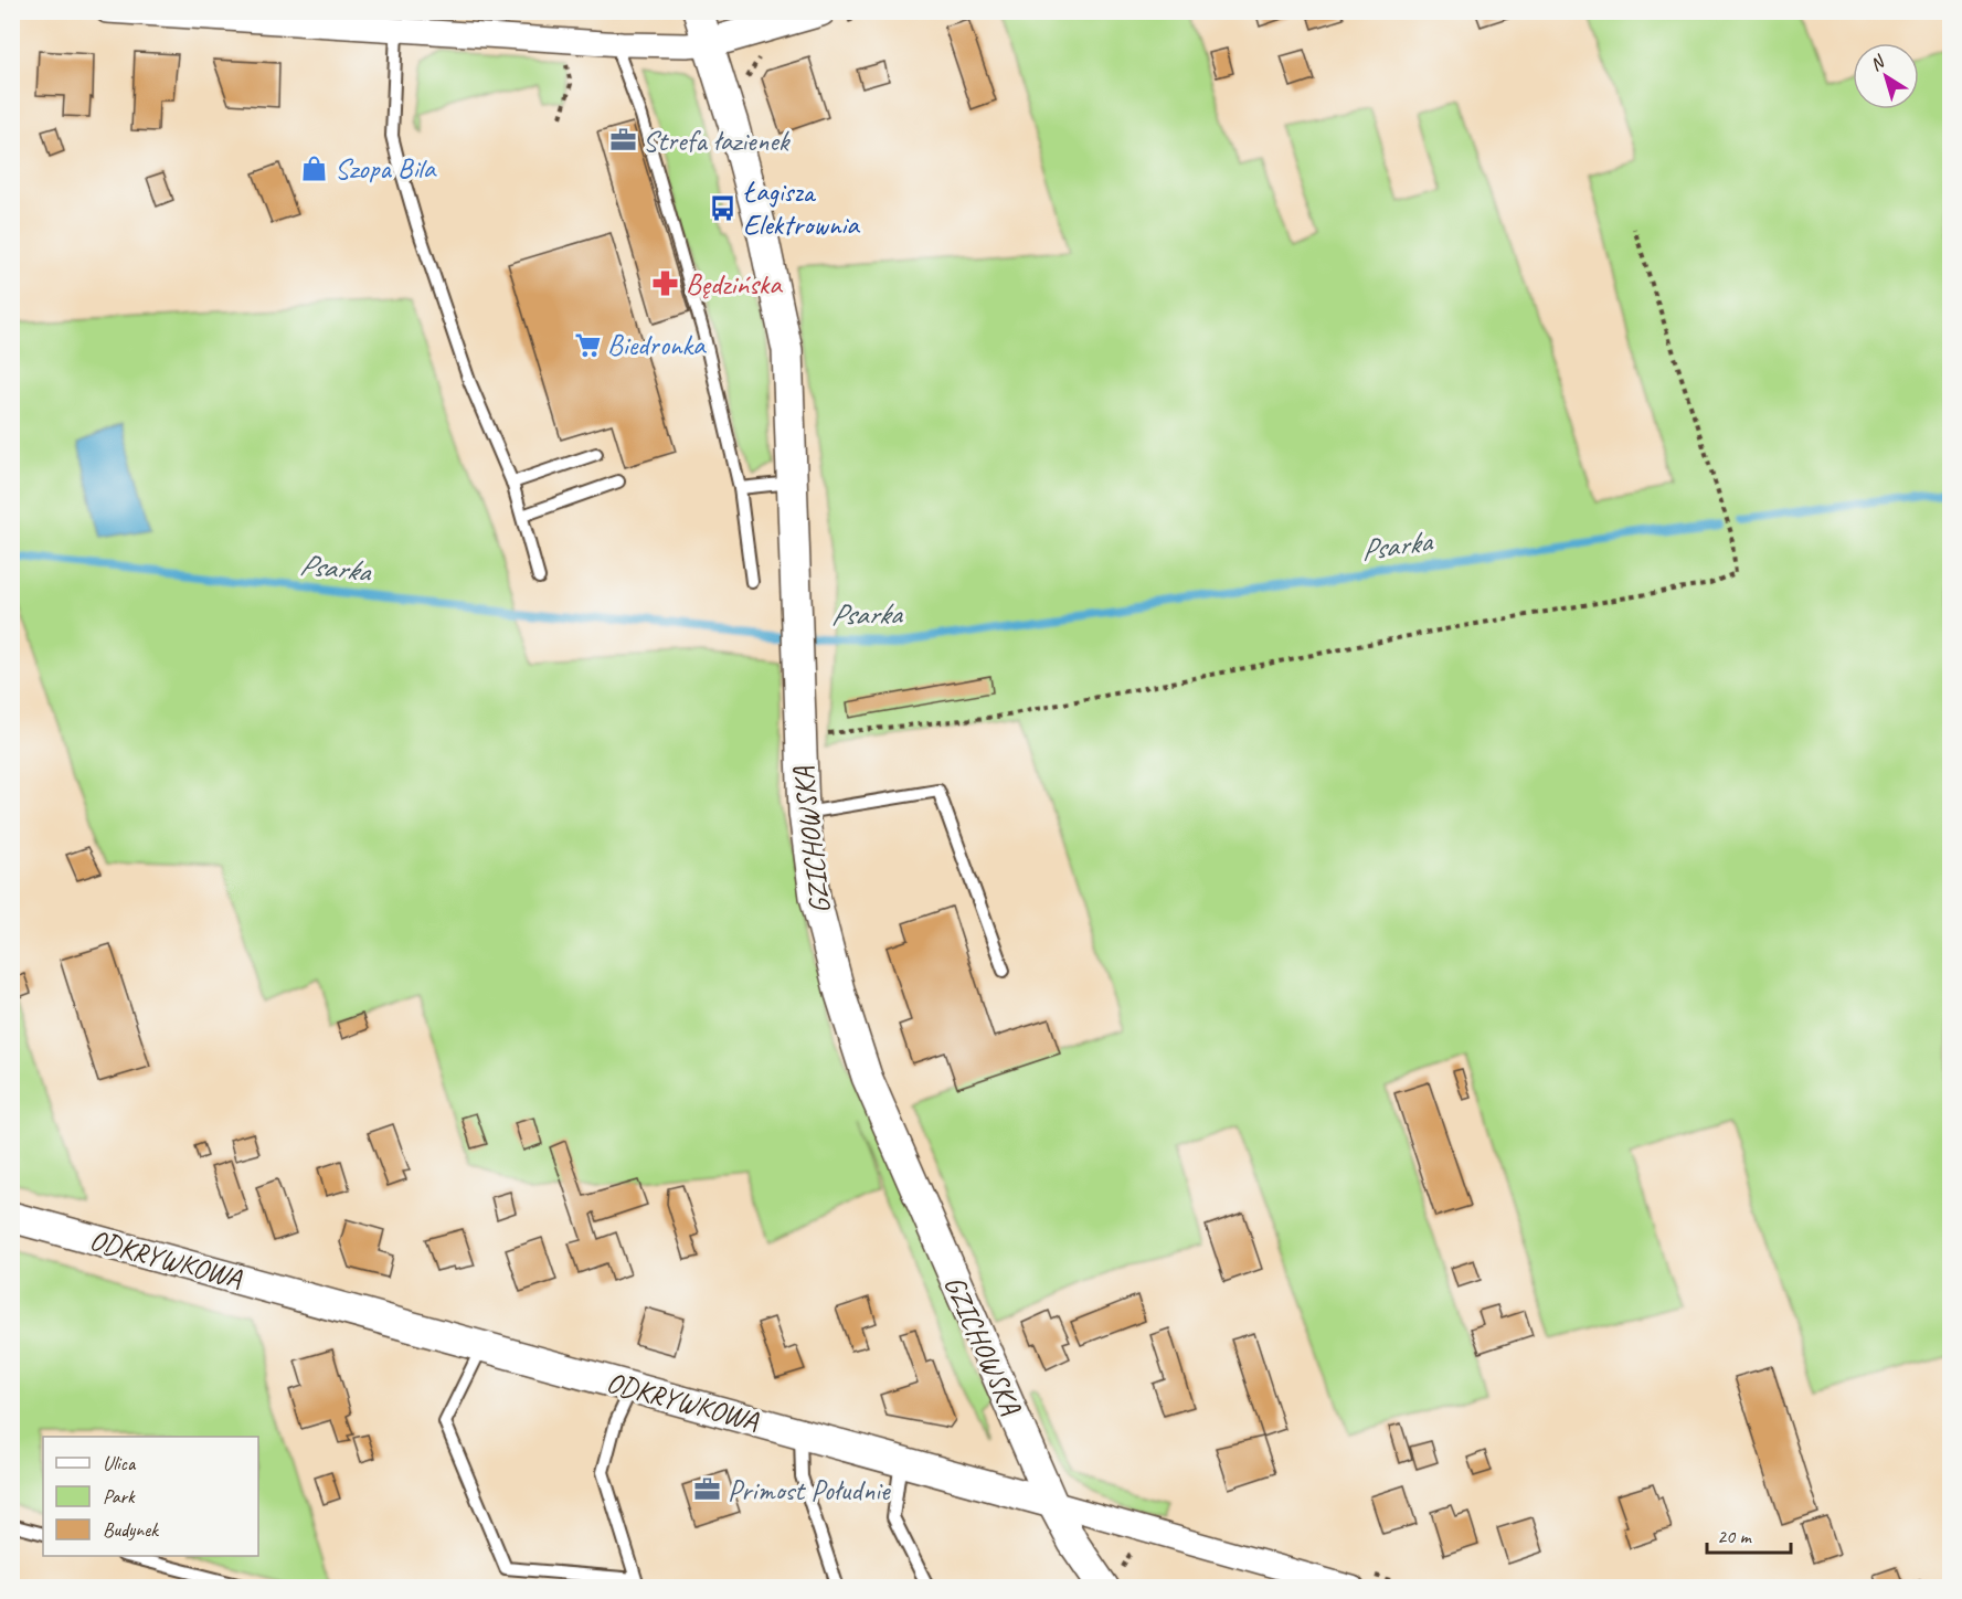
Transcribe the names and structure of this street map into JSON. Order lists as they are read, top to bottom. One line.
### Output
{"streets":{"street":["GZICHOWSKA","ODKRYWKOWA"]},"crossings":[["GZICHOWSKA","ODKRYWKOWA"]],"water":["Psarka"],"places":{"office":["Strefa łazienek","Primost Południe"],"shop":["Szopa Bila"],"bus stop":["Łagisza Elektrownia"],"pharmacy":["Będzińska"],"supermarket":["Biedronka"]},"legend":["Ulica","Park","Budynek"],"scale_bar":"20 m","north":"top left"}
